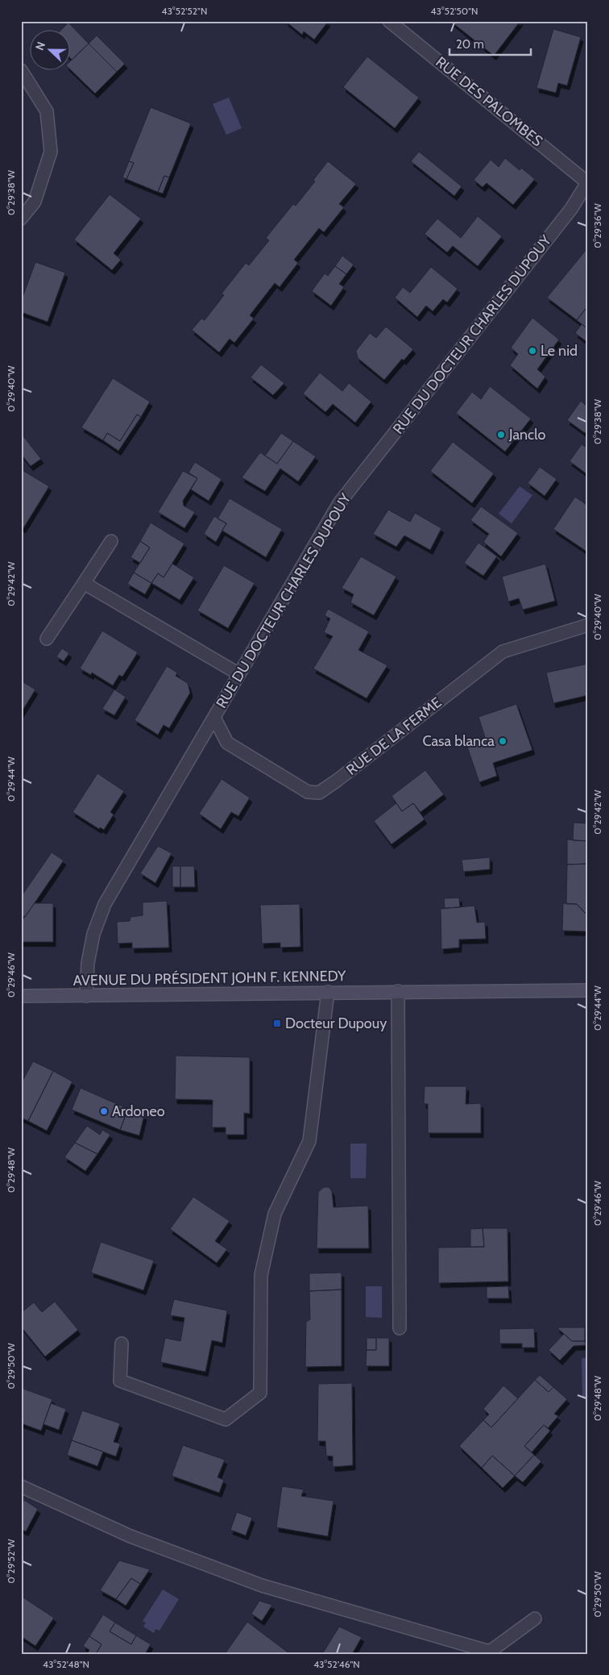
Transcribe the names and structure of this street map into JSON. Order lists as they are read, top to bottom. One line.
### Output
{"streets":{"main road":["AVENUE DU PRÉSIDENT JOHN F. KENNEDY"],"street":["RUE DES PALOMBES","RUE DU DOCTEUR CHARLES DUPOUY","RUE DE LA FERME"]},"crossings":[["RUE DES PALOMBES","RUE DU DOCTEUR CHARLES DUPOUY"],["RUE DU DOCTEUR CHARLES DUPOUY","RUE DE LA FERME"],["RUE DU DOCTEUR CHARLES DUPOUY","AVENUE DU PRÉSIDENT JOHN F. KENNEDY"]],"places":{"other":["Le nid","Janclo","Casa blanca","Ardoneo"],"transit":["Docteur Dupouy"]},"scale_bar":"20 m","north":"left","coordinates":["43°52'52\"N","43°52'50\"N","0°29'38\"W","0°29'36\"W","0°29'40\"W","0°29'42\"W","0°29'44\"W","0°29'46\"W","0°29'48\"W","0°29'50\"W","0°29'52\"W","43°52'48\"N","43°52'46\"N"]}
